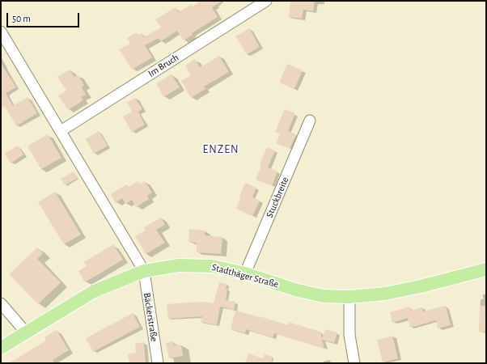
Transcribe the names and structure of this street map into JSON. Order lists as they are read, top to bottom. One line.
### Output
{"streets":{"main road":["Stadthäger Straße"],"street":["Im Bruch","Stuckbreite","Bäckerstraße"]},"crossings":[["Stuckbreite","Stadthäger Straße"],["Stadthäger Straße","Bäckerstraße"]],"districts":["ENZEN"],"scale_bar":"50 m"}
